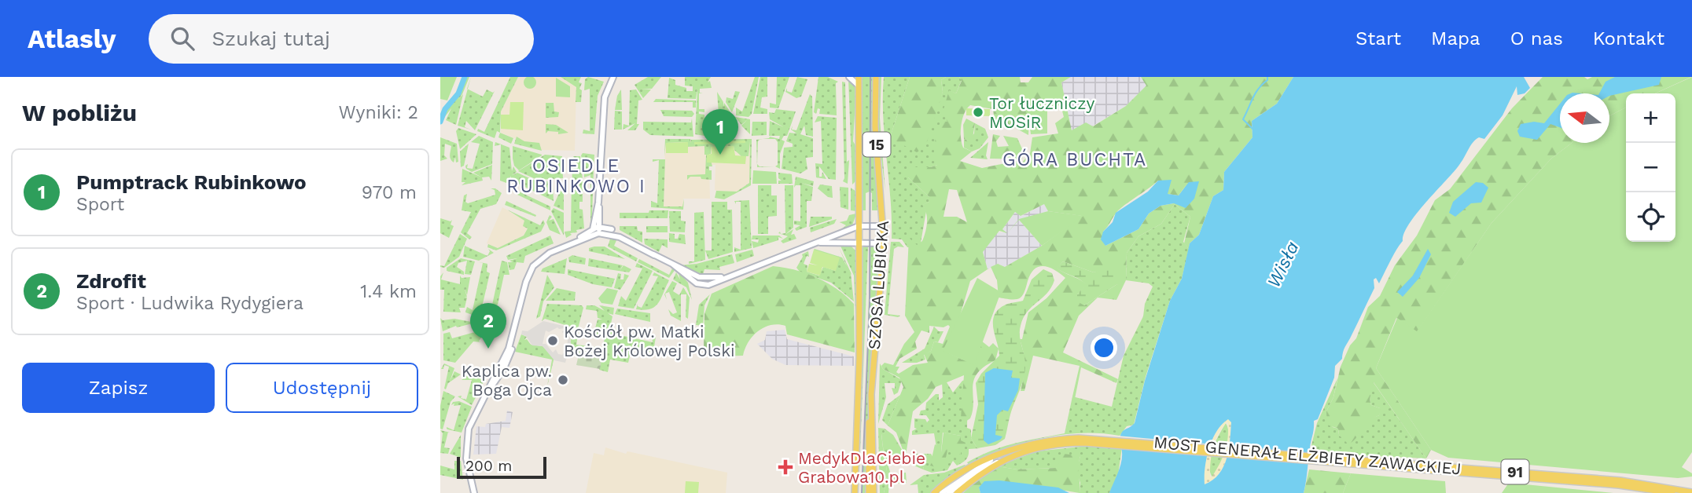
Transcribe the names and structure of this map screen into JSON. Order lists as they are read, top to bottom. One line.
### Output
{"streets":{"main road":["15","SZOSA LUBICKA","MOST GENERAŁ ELŻBIETY ZAWACKIEJ","91"]},"districts":["GÓRA BUCHTA","OSIEDLE RUBINKOWO I"],"water":["Wisła"],"places":{"other":["Tor łuczniczy MOSiR","Kościół pw. Matki Bożej Królowej Polski","Kaplica pw. Boga Ojca"],"health":["MedykDlaCiebie Grabowa10.pl"]},"scale_bar":"200 m","north":"left","page":{"header":"Atlasly","search":"Szukaj tutaj","nav":["Start","Mapa","O nas","Kontakt"],"heading":["W pobliżu","Wyniki: 2"],"map_buttons":["+","−"],"pins":["1","2"],"list":[{"mark":"1","name":"Pumptrack Rubinkowo","note":"Sport","value":"970 m"},{"mark":"2","name":"Zdrofit","note":"Sport · Ludwika Rydygiera","value":"1.4 km"}],"buttons":["Zapisz","Udostępnij"],"scale":"200 m"}}
